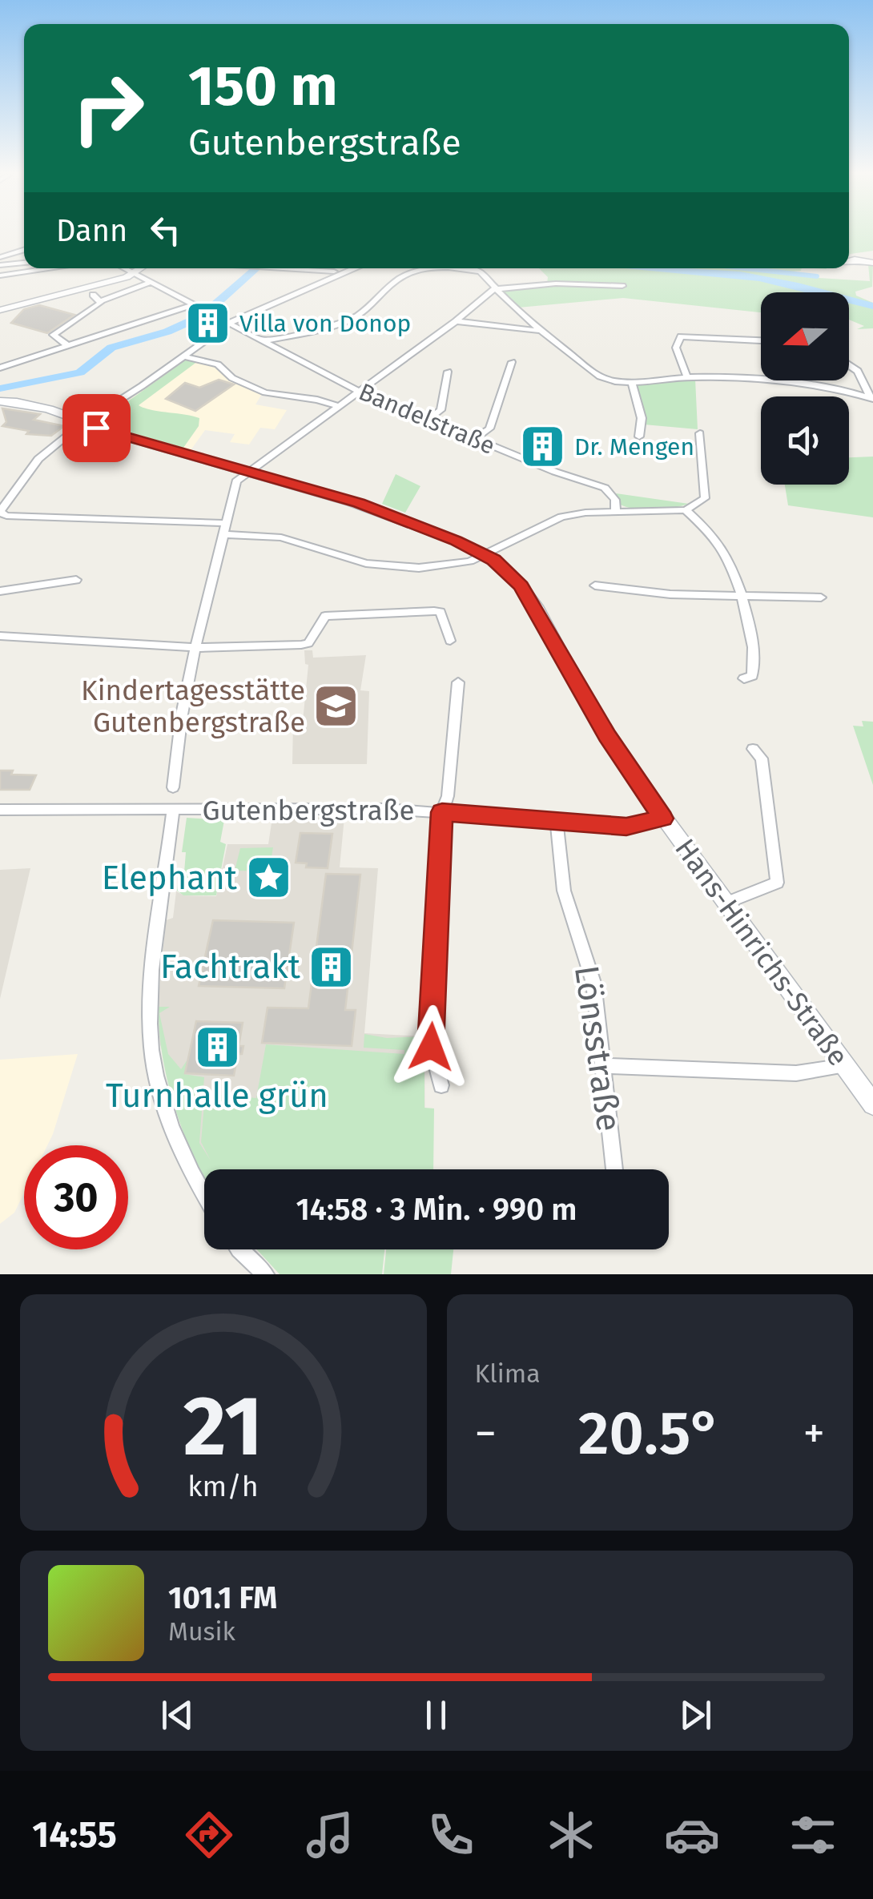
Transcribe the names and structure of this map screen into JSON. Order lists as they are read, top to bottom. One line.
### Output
{"streets":{"main road":["Hans-Hinrichs-Straße"],"street":["Bandelstraße","Gutenbergstraße","Lönsstraße"]},"crossings":[["Gutenbergstraße","Hans-Hinrichs-Straße"],["Gutenbergstraße","Lönsstraße"]],"places":{"building":["Villa von Donop","Dr. Mengen","Fachtrakt","Turnhalle grün"],"school or university":["Kindertagesstätte Gutenbergstraße"],"place":["Elephant"]},"north":"left","page":{"turn":["150 m","Gutenbergstraße"],"then":"Dann","limit":"30","trip":"14:58 · 3 Min. · 990 m","tile":"Klima","heat":["−","20.5°","+"],"song":["101.1 FM","Musik"],"tabs":"14:55","gauge":["21","km/h"]}}
